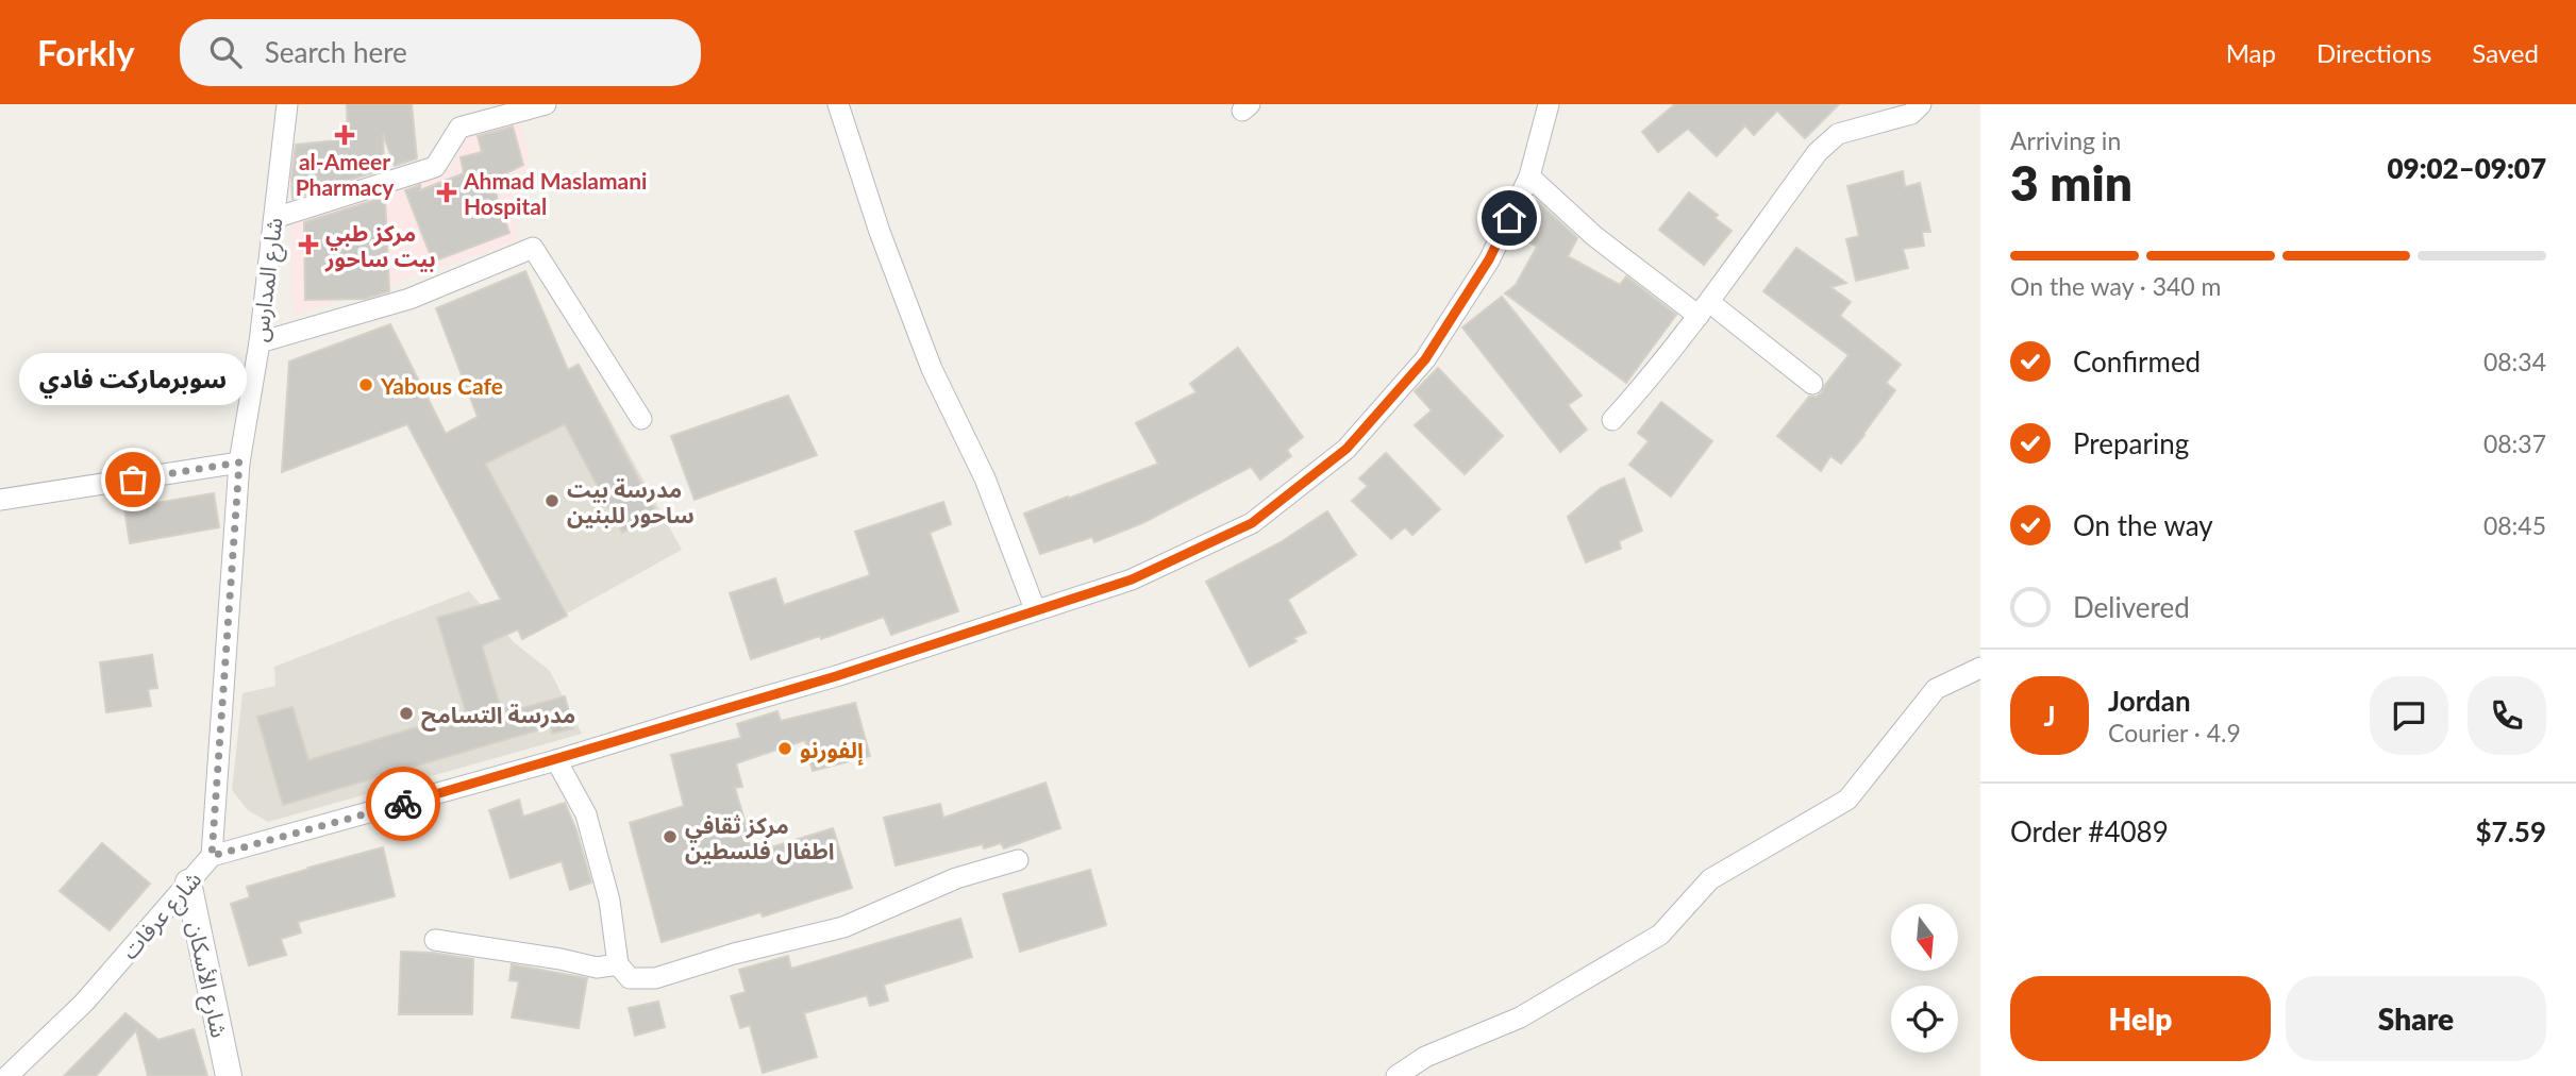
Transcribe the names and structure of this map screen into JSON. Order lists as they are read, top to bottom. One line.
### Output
{"streets":{"street":["شارع المدارس","شارع عرفات","شارع الأسكان"]},"crossings":[["شارع المدارس","شارع عرفات"],["شارع عرفات","شارع الأسكان"]],"places":{"health":["al-Ameer Pharmacy","Ahmad Maslamani Hospital","مركز طبي بيت ساحور"],"other":["Yabous Cafe","سوبرماركت فادي","مدرسة بيت ساحور للبنين","مدرسة التسامح","إلفورنو","مركز ثقافي اطفال فلسطين"]},"north":"bottom","page":{"header":"Forkly","search":"Search here","nav":["Map","Directions","Saved"],"heading":["3 min","Arriving in","09:02–09:07"],"panel":["Jordan","Courier · 4.9","Order #4089","$7.59"],"bar":"On the way · 340 m","list":[["Confirmed","08:34"],["Preparing","08:37"],["On the way","08:45"],"Delivered"],"bubble":"سوبرماركت فادي","round":"J","buttons":["Help","Share"]}}
